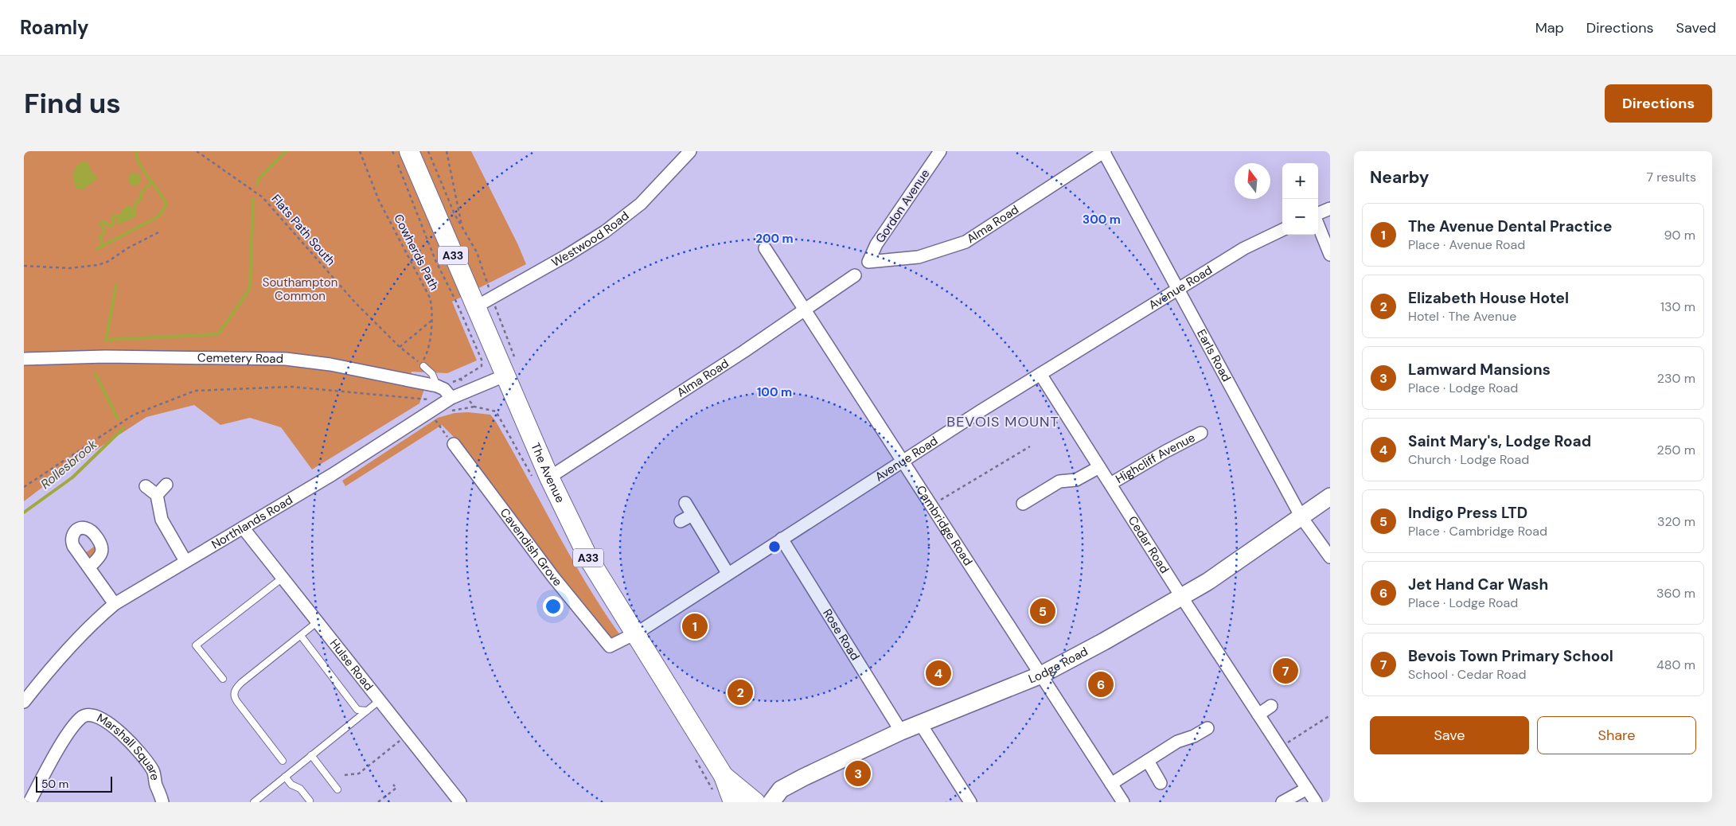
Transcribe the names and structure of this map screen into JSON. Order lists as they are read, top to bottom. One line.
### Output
{"streets":{"main road":["A33","The Avenue"],"street":["Gordon Avenue","Alma Road","Westwood Road","Avenue Road","Earls Road","Cemetery Road","Highcliff Avenue","Northlands Road","Cambridge Road","Cedar Road","Cavendish Grove","Rose Road","Lodge Road","Hulse Road","Marshall Square"],"path":["Flats Path South","Cowherds Path"]},"crossings":[["Gordon Avenue","Alma Road"],["Alma Road","Earls Road"],["Alma Road","The Avenue"],["Alma Road","Cambridge Road"],["Flats Path South","Cowherds Path"],["Westwood Road","The Avenue"],["Avenue Road","Earls Road"],["Avenue Road","The Avenue"],["Avenue Road","Cambridge Road"],["Avenue Road","Cedar Road"],["Avenue Road","Cavendish Grove"],["Avenue Road","Rose Road"],["Earls Road","Lodge Road"],["Cemetery Road","Northlands Road"],["Highcliff Avenue","Cedar Road"],["The Avenue","Northlands Road"],["The Avenue","Cavendish Grove"],["Northlands Road","Hulse Road"],["Cambridge Road","Lodge Road"],["Cedar Road","Lodge Road"],["Rose Road","Lodge Road"]],"districts":["BEVOIS MOUNT"],"water":["Rollesbrook"],"parks":["Southampton Common"],"scale_bar":"50 m","north":"top","page":{"header":"Roamly","nav":["Map","Directions","Saved"],"buttons":["Directions",["Save","Share"]],"title":"Find us","heading":["Nearby","7 results"],"map_buttons":["+","−"],"list":[{"mark":"1","name":"The Avenue Dental Practice","note":"Place · Avenue Road","value":"90 m"},{"mark":"2","name":"Elizabeth House Hotel","note":"Hotel · The Avenue","value":"130 m"},{"mark":"3","name":"Lamward Mansions","note":"Place · Lodge Road","value":"230 m"},{"mark":"4","name":"Saint Mary's, Lodge Road","note":"Church · Lodge Road","value":"250 m"},{"mark":"5","name":"Indigo Press LTD","note":"Place · Cambridge Road","value":"320 m"},{"mark":"6","name":"Jet Hand Car Wash","note":"Place · Lodge Road","value":"360 m"},{"mark":"7","name":"Bevois Town Primary School","note":"School · Cedar Road","value":"480 m"}],"pins":["5","1","7","4","6","2","3"],"scale":"50 m"},"rings":["300 m","200 m","100 m"]}
